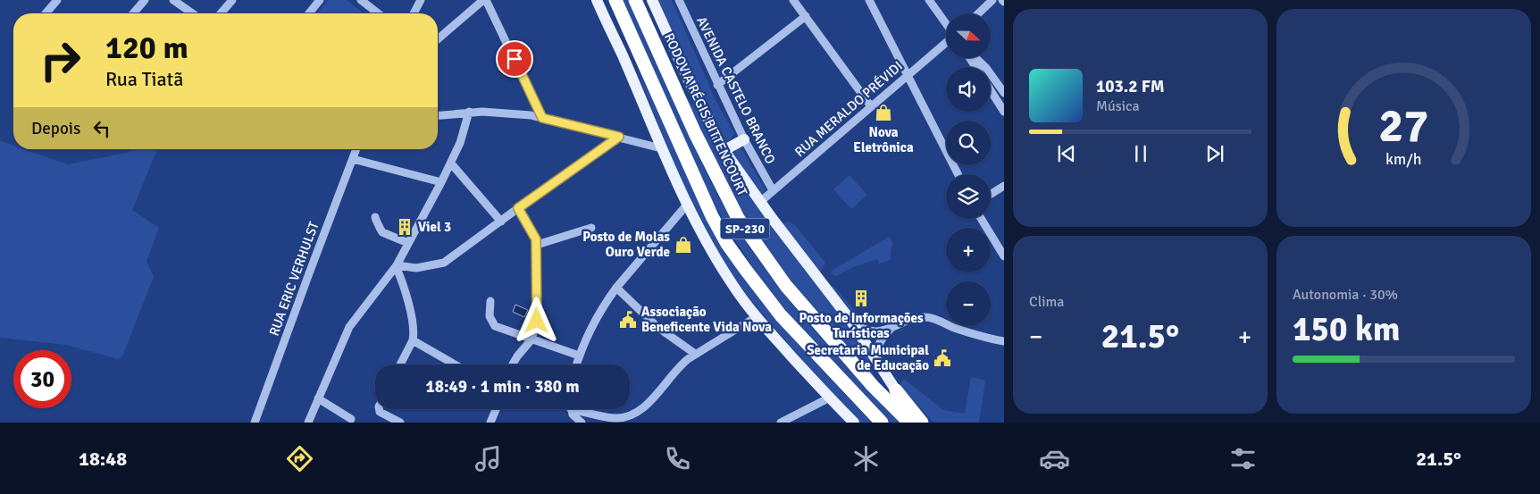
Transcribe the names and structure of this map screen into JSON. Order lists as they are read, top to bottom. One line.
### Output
{"streets":{"highway":["RODOVIA RÉGIS BITTENCOURT","SP-230"],"street":["AVENIDA CASTELO BRANCO","RUA MERALDO PRÉVIDI","RUA ERIC VERHULST"]},"crossings":[["AVENIDA CASTELO BRANCO","RUA MERALDO PRÉVIDI"]],"places":{"shop":["Nova Eletrônica","Posto de Molas Ouro Verde"],"building":["Viel 3","Posto de Informações Turísticas"],"public building":["Associação Beneficente Vida Nova","Secretaria Municipal de Educação"]},"north":"right","page":{"map_buttons":["+","−"],"turn":["120 m","Rua Tiatã"],"song":["103.2 FM","Música"],"then":"Depois","tile":["Clima",["Autonomia · 30%","150 km"]],"heat":["−","21.5°","+"],"limit":"30","trip":"18:49 · 1 min · 380 m","tabs":["18:48","21.5°"],"gauge":["27","km/h"]}}
